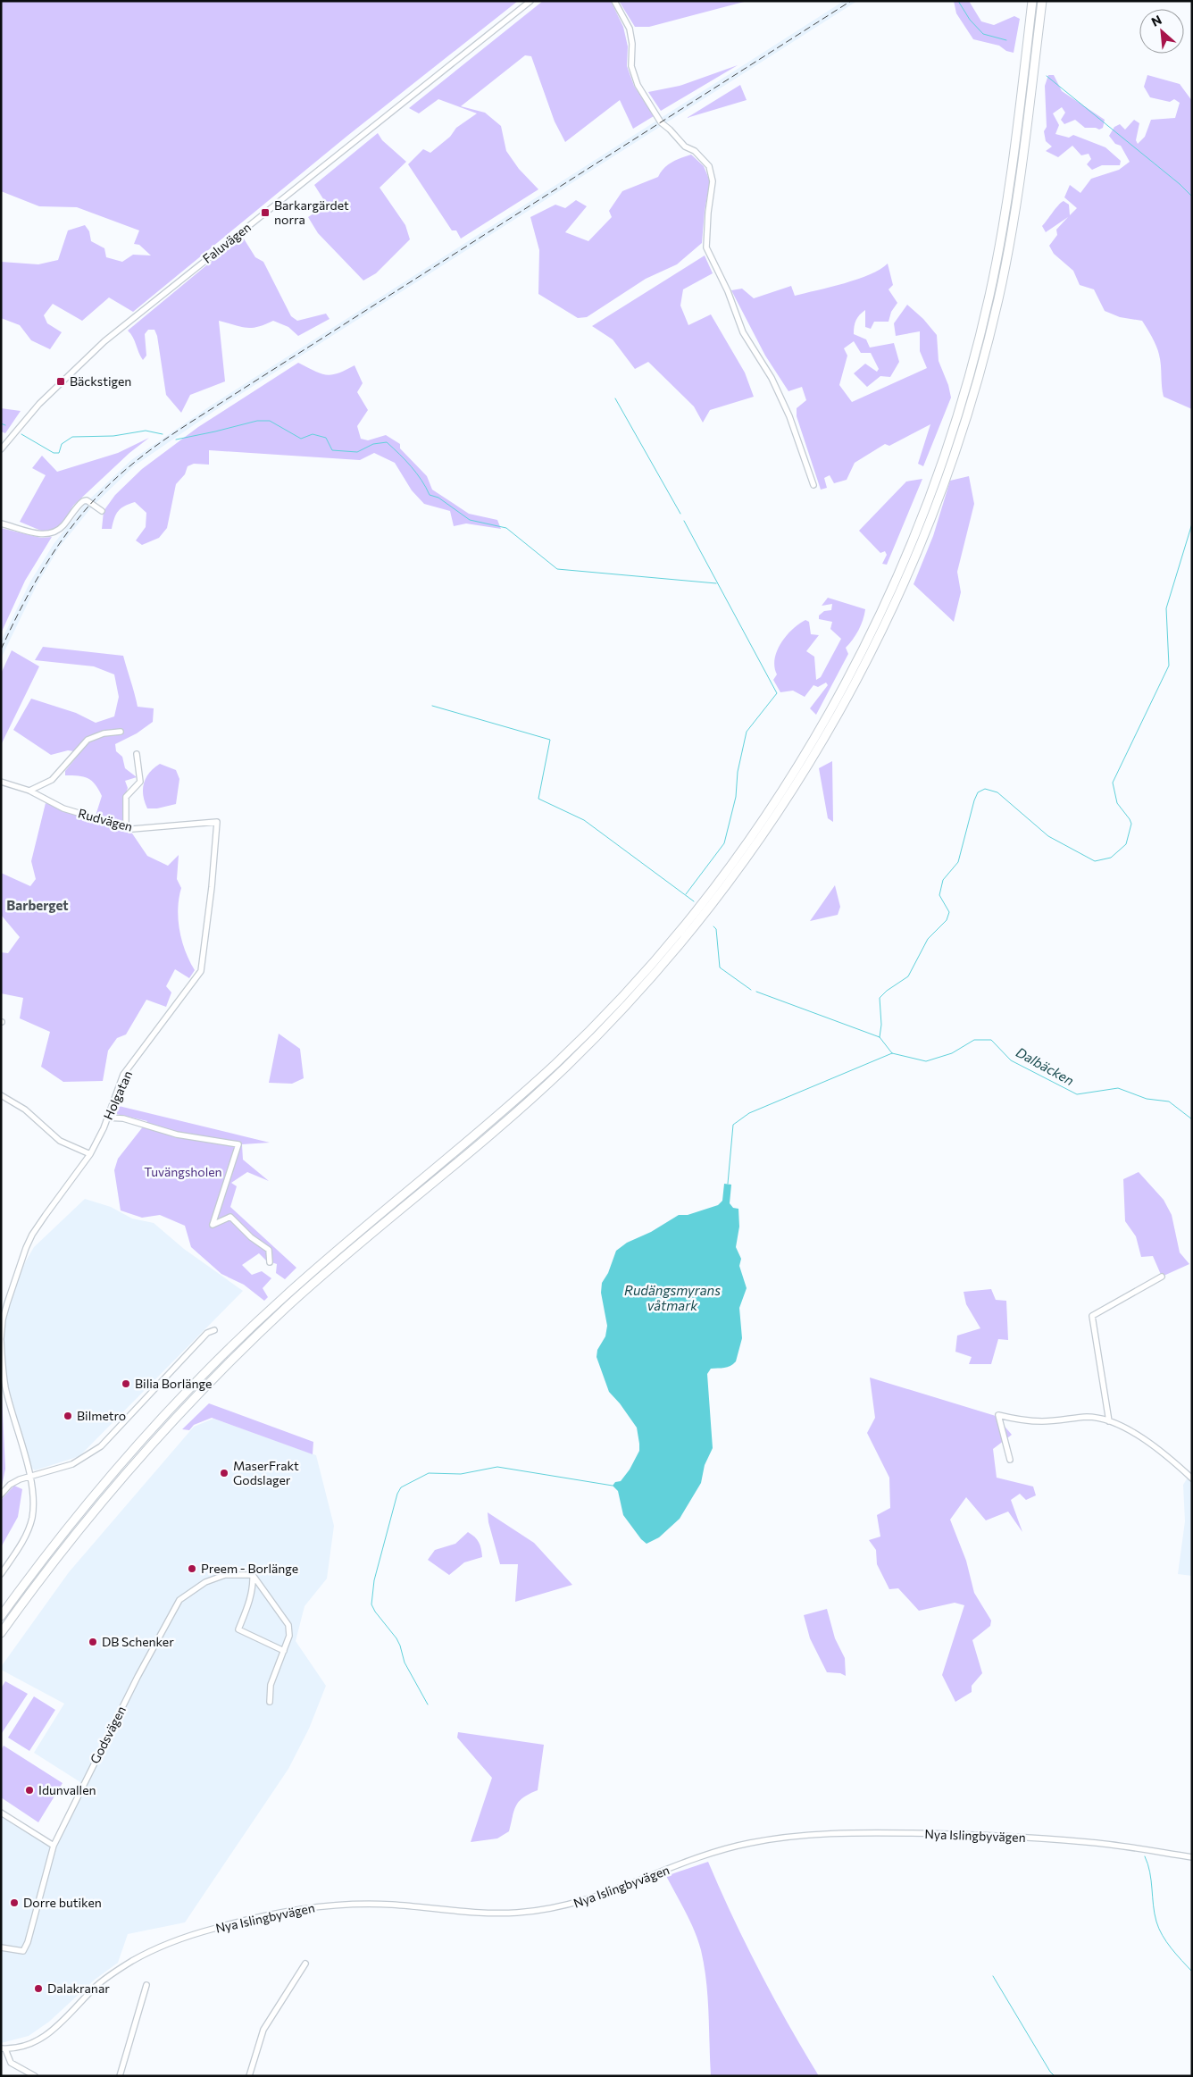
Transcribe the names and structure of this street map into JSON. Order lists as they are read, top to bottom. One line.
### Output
{"streets":{"street":["Faluvägen","Rudvägen","Holgatan","Godsvägen","Nya Islingbyvägen"]},"crossings":[["Rudvägen","Holgatan"]],"districts":["Barberget"],"water":["Dalbäcken","Rudängsmyrans våtmark"],"parks":["Tuvängsholen"],"places":{"transit":["Barkargärdet norra","Bäckstigen"],"other":["Bilia Borlänge","Bilmetro","MaserFrakt Godslager","Preem - Borlänge","DB Schenker","Idunvallen","Dorre butiken","Dalakranar"]},"north":"top left"}
